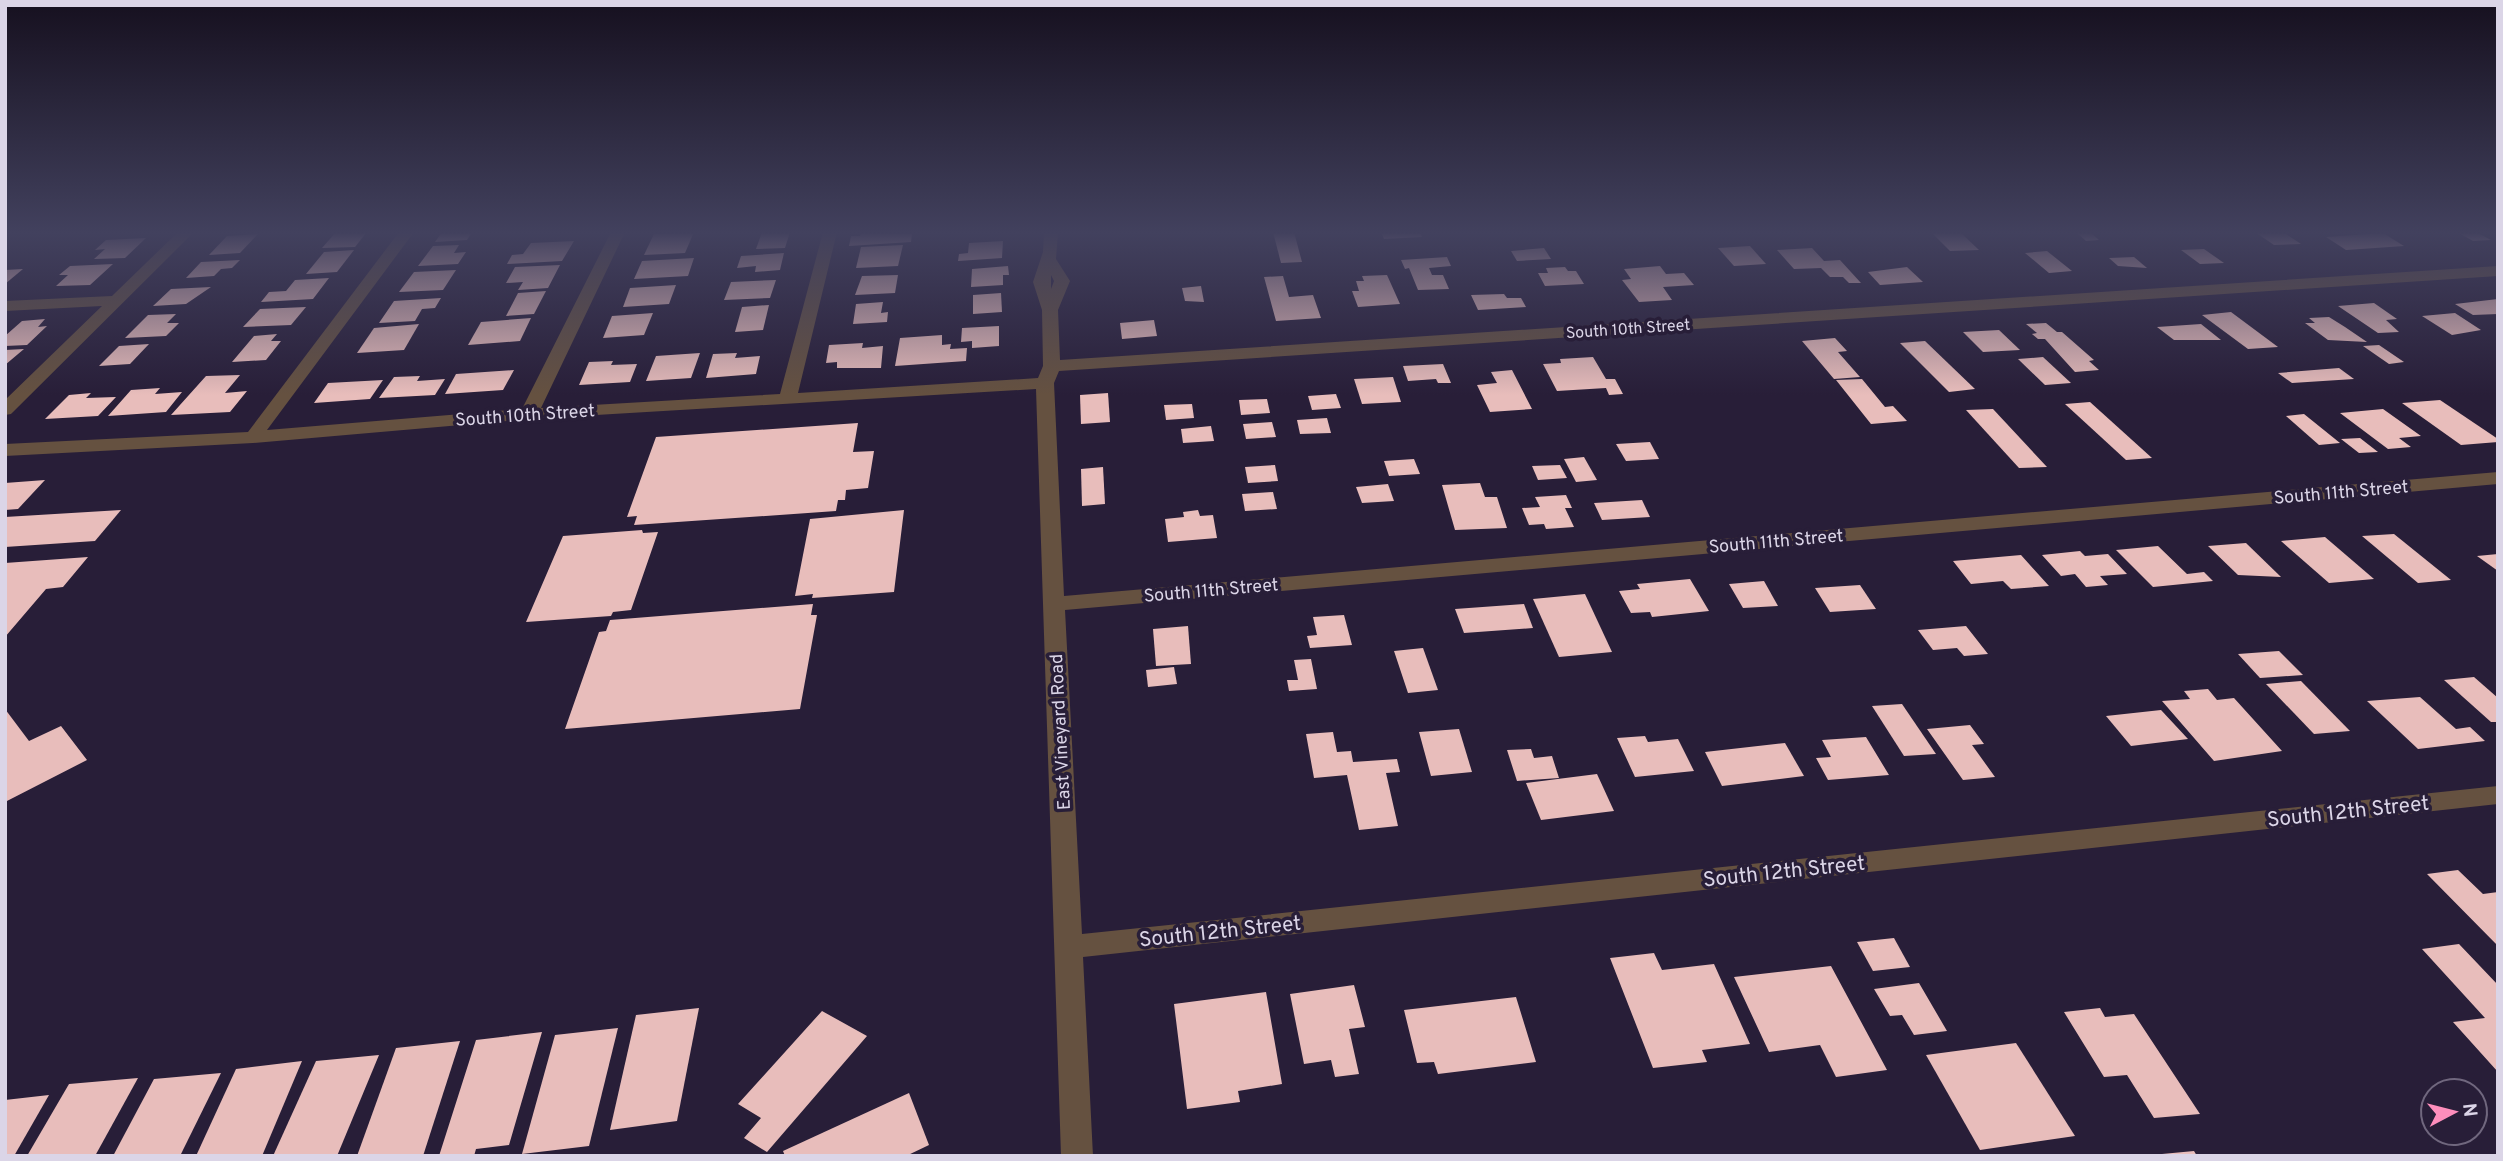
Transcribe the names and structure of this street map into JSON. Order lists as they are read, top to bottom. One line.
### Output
{"streets":{"street":["South 10th Street","South 11th Street","East Vineyard Road","South 12th Street"]},"crossings":[["South 10th Street","East Vineyard Road"],["South 11th Street","East Vineyard Road"],["East Vineyard Road","South 12th Street"]],"north":"right"}
